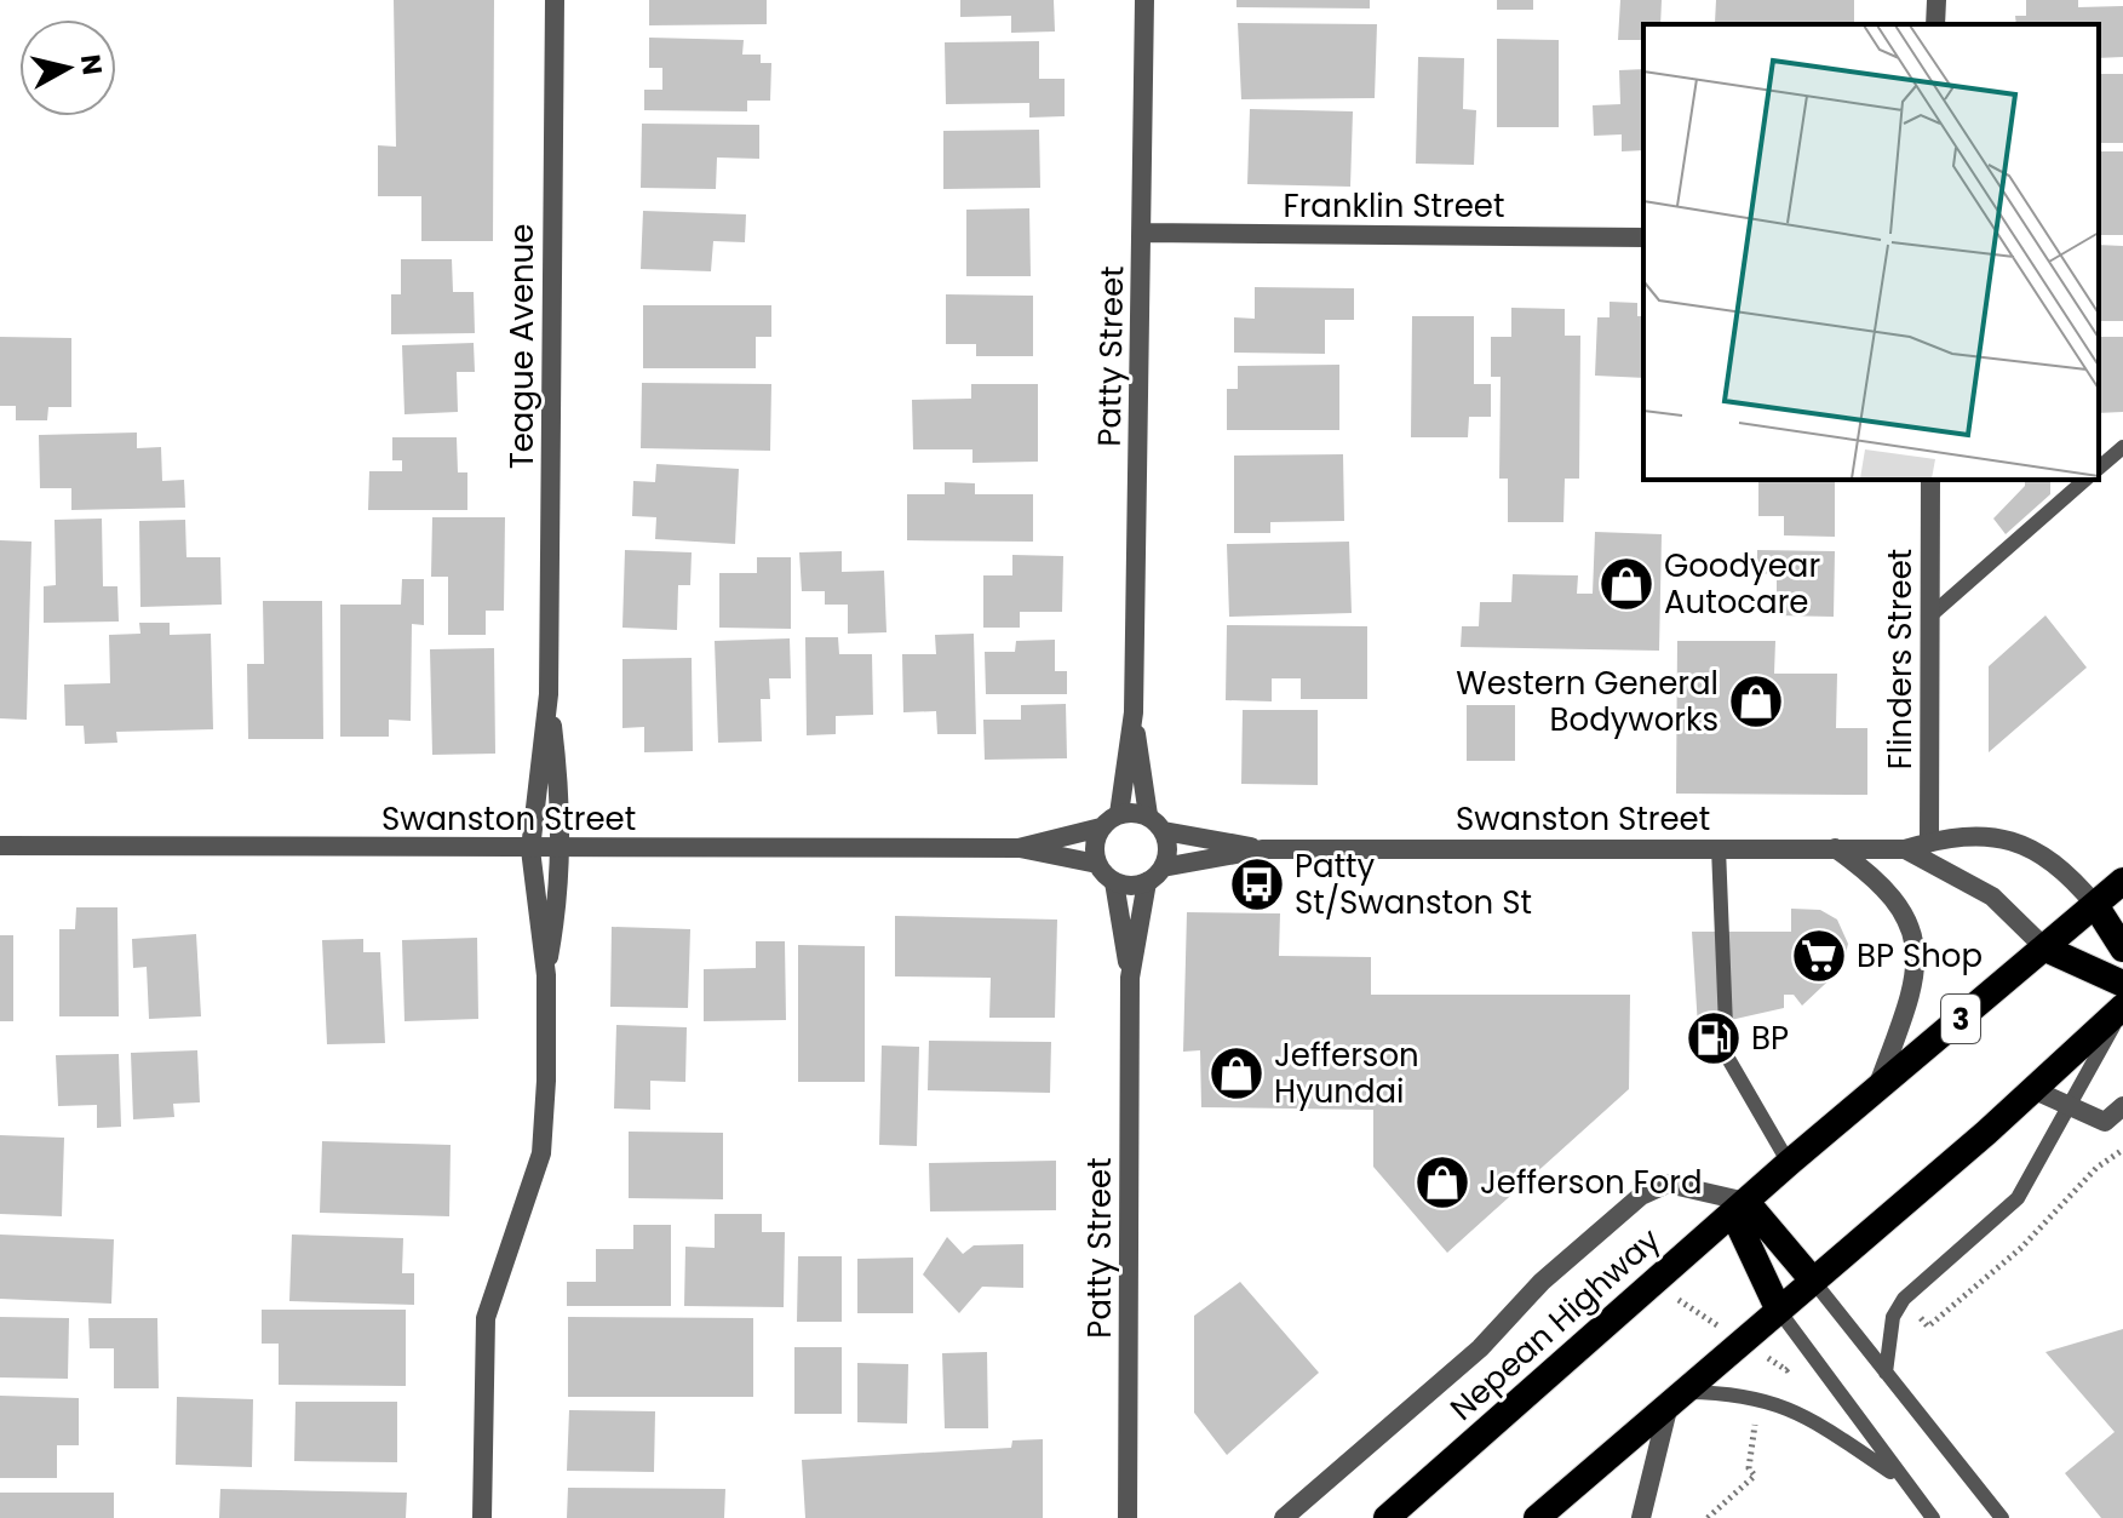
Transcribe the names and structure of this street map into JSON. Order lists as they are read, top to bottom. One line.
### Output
{"streets":{"highway":["3","Nepean Highway"],"street":["Franklin Street","Teague Avenue","Patty Street","Flinders Street","Swanston Street"]},"crossings":[["Franklin Street","Patty Street"],["Teague Avenue","Swanston Street"],["Patty Street","Swanston Street"],["Flinders Street","Swanston Street"],["Swanston Street","Nepean Highway"]],"places":{"shop":["Goodyear Autocare","Western General Bodyworks","Jefferson Hyundai","Jefferson Ford"],"bus stop":["Patty St/Swanston St"],"supermarket":["BP Shop"],"fuel station":["BP"]},"north":"right"}
